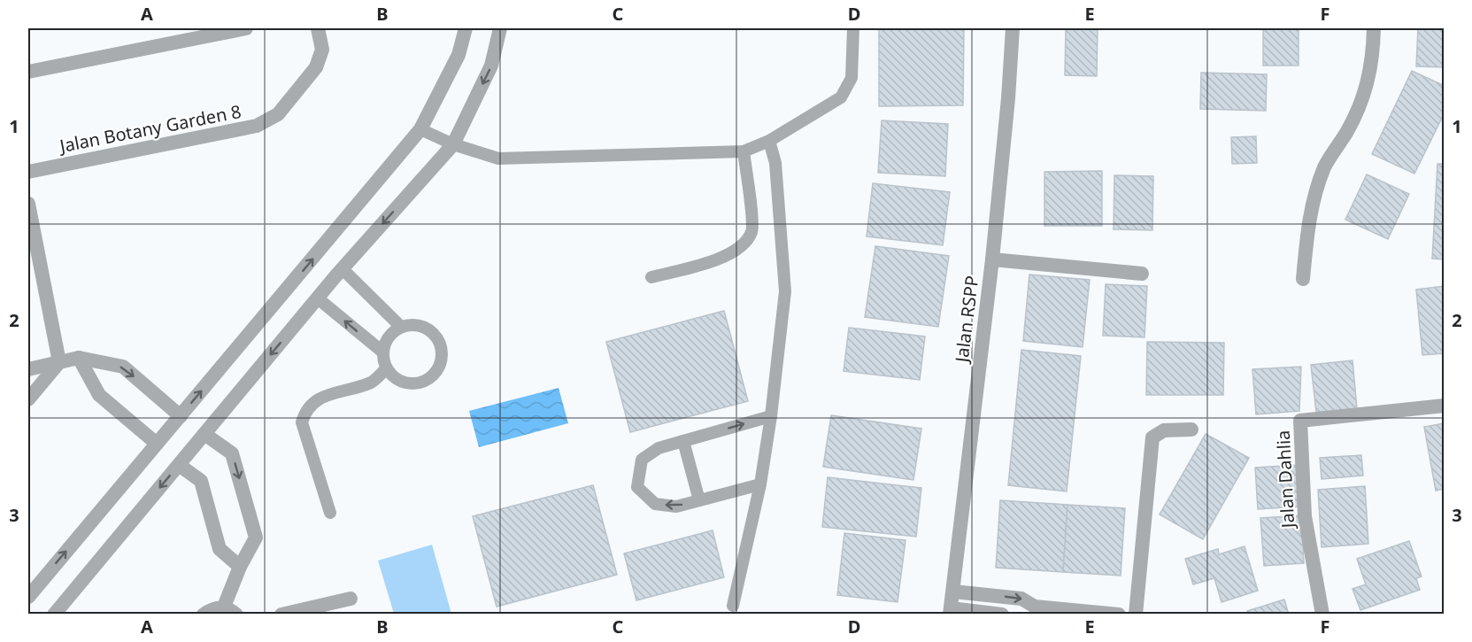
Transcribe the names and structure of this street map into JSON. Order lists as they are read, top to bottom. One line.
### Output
{"streets":{"street":["Jalan Botany Garden 8","Jalan RSPP","Jalan Dahlia"]},"grid":{"columns":["A","B","C","D","E","F"],"rows":["1","2","3"]}}
